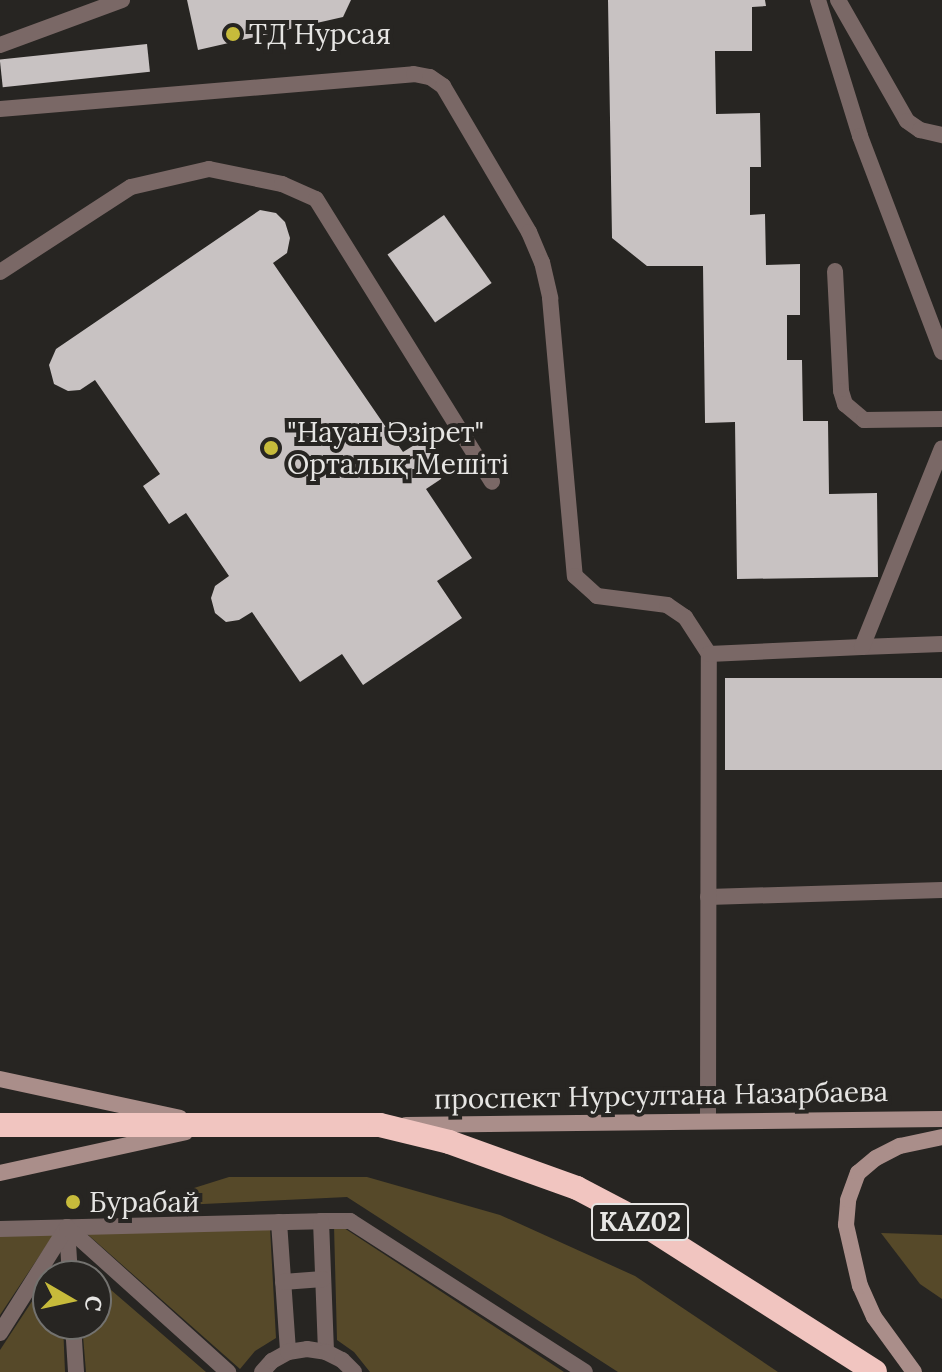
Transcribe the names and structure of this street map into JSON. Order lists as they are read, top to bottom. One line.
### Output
{"streets":{"highway":["KАZ02"],"main road":["проспект Нурсултана Назарбаева"]},"crossings":[["проспект Нурсултана Назарбаева","KАZ02"]],"places":["ТД Нурсая","\"Науан Әзірет\" Орталық Мешіті","Бурабай"],"north":"right"}
